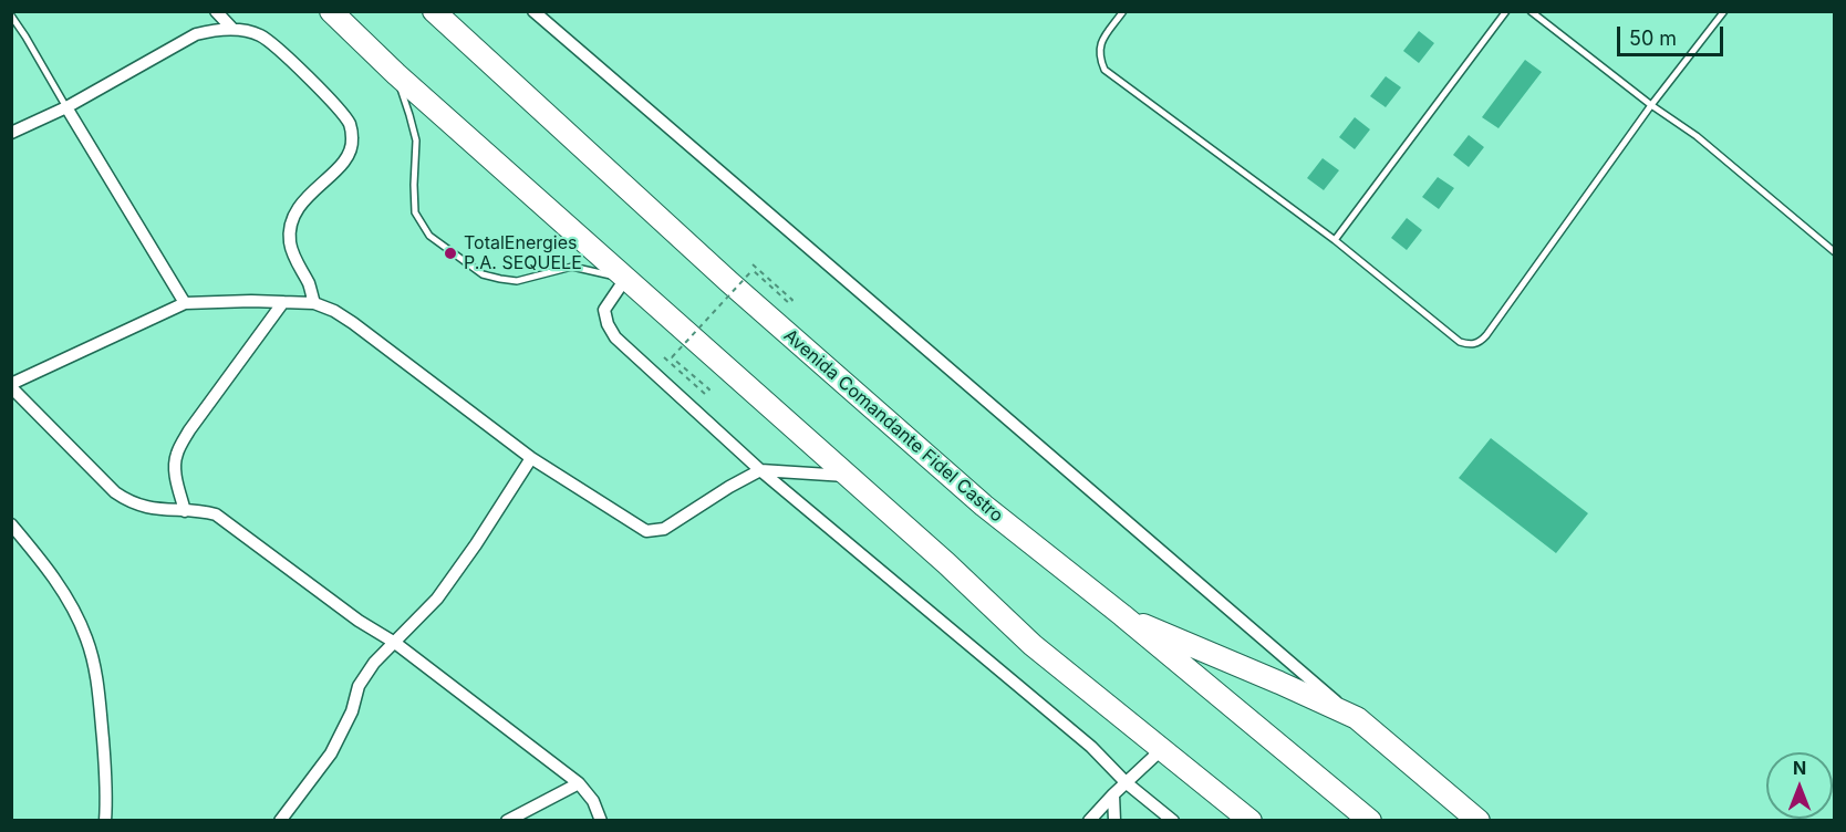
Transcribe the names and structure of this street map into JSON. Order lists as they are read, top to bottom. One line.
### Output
{"streets":{"highway":["Avenida Comandante Fidel Castro"]},"places":["TotalEnergies P.A. SEQUELE"],"scale_bar":"50 m","north":"top"}
